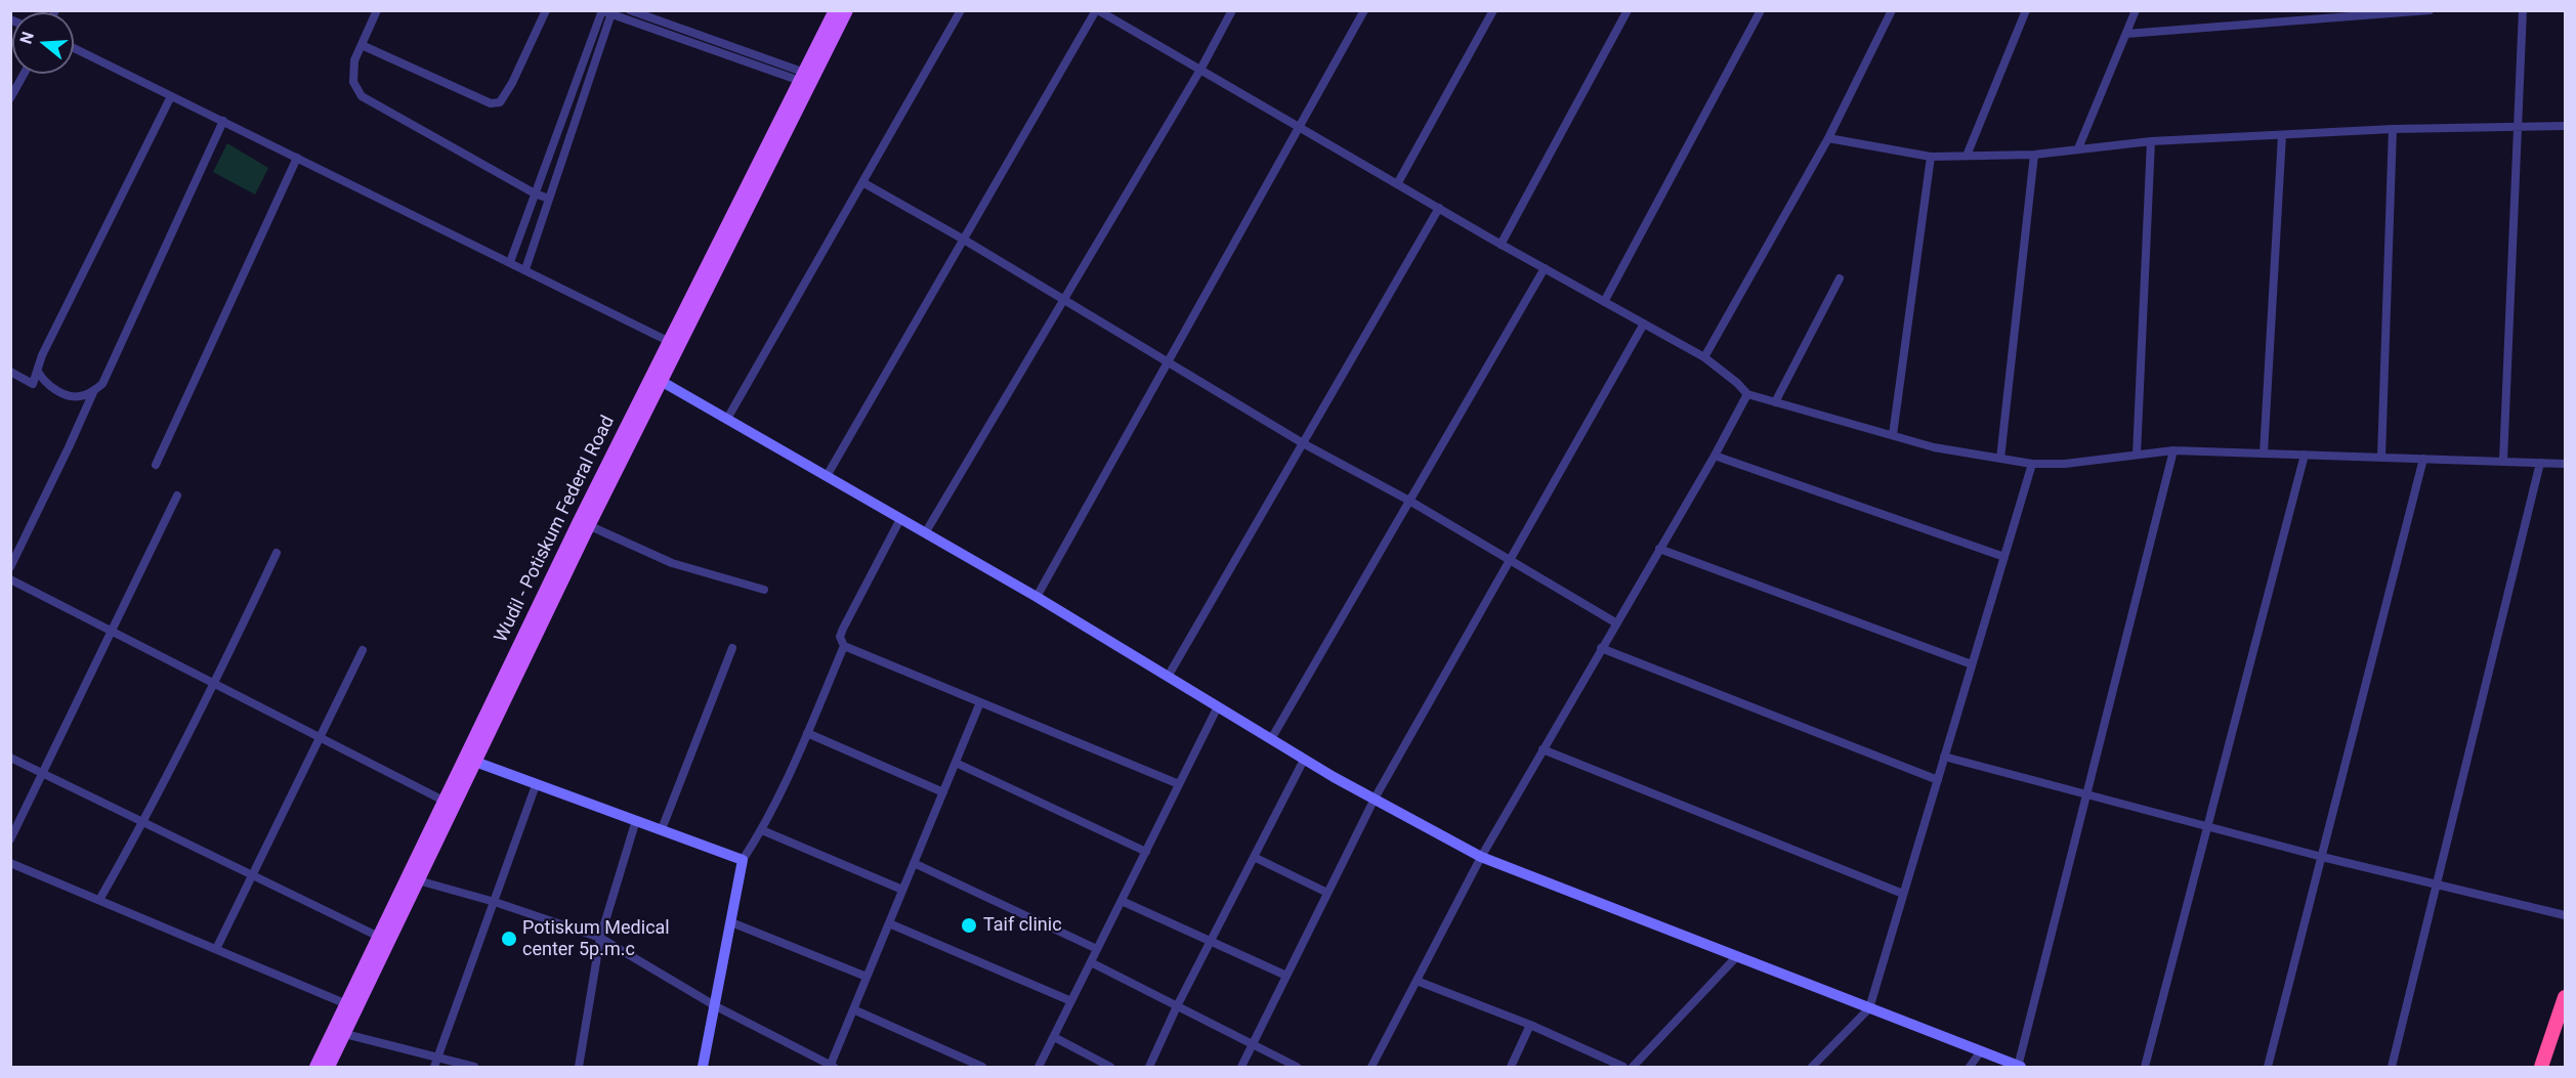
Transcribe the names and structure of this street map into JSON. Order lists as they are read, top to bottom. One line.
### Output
{"streets":{"main road":["Wudil - Potiskum Federal Road"]},"places":["Taif clinic","Potiskum Medical center 5p.m.c"],"north":"left"}
